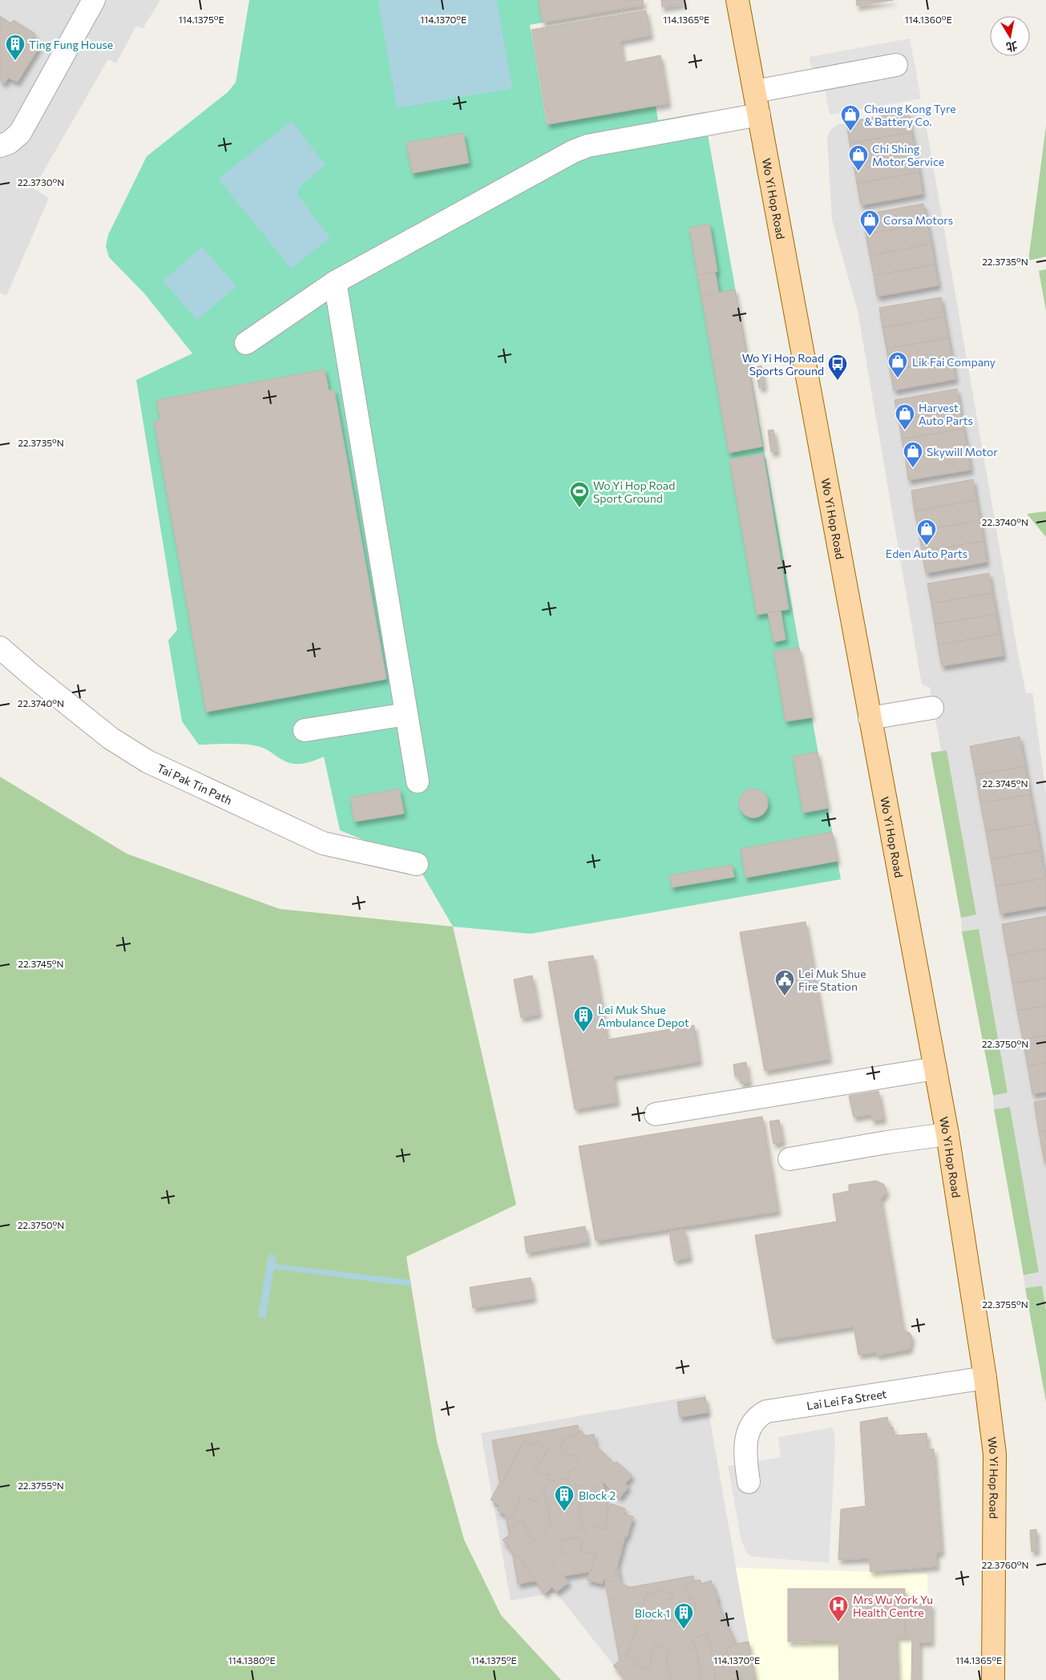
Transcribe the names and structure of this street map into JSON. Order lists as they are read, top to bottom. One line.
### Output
{"streets":{"main road":["Wo Yi Hop Road"],"street":["Tai Pak Tin Path","Lai Lei Fa Street"]},"crossings":[["Wo Yi Hop Road","Lai Lei Fa Street"]],"places":{"building":["Ting Fung House","Lei Muk Shue Ambulance Depot","Block 2","Block 1"],"shop":["Cheung Kong Tyre & Battery Co.","Chi Shing Motor Service","Corsa Motors","Lik Fai Company","Harvest Auto Parts","Skywill Motor","Eden Auto Parts"],"bus stop":["Wo Yi Hop Road Sports Ground"],"sports":["Wo Yi Hop Road Sport Ground"],"public building":["Lei Muk Shue Fire Station"],"hospital":["Mrs Wu York Yu Health Centre"]},"north":"bottom","coordinates":["114.1375°E","114.1370°E","114.1365°E","114.1360°E","22.3730°N","22.3735°N","22.3740°N","22.3745°N","22.3750°N","22.3755°N","22.3760°N","114.1380°E"]}
